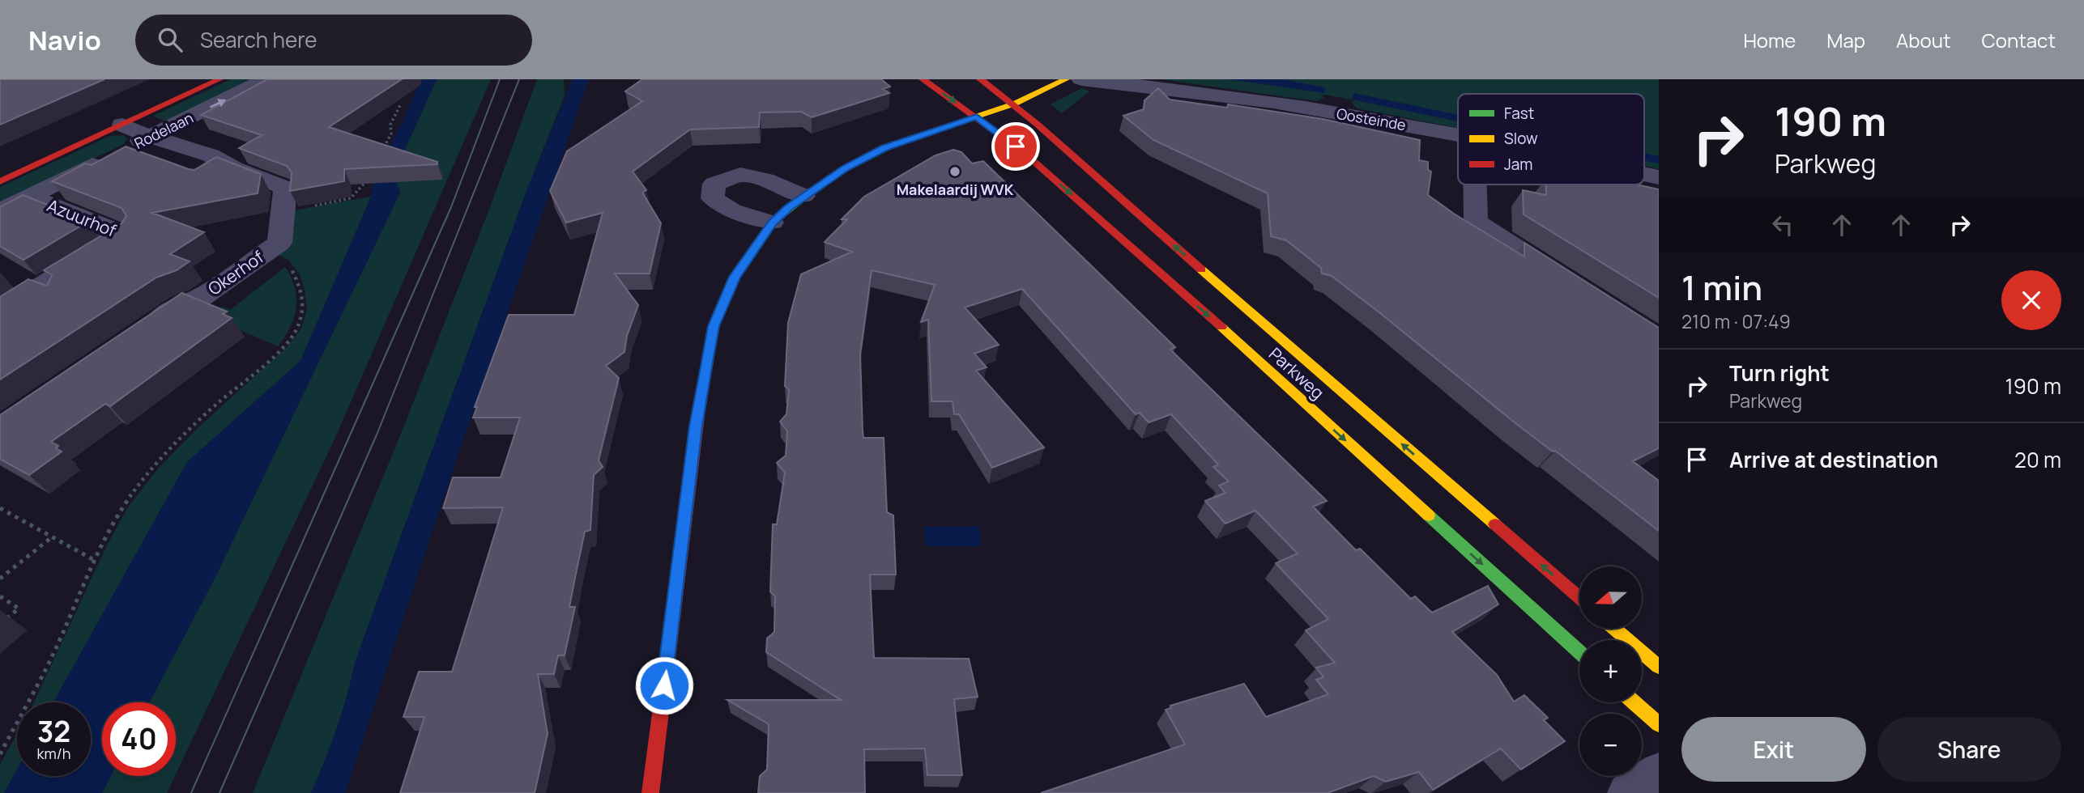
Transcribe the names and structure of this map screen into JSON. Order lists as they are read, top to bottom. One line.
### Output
{"streets":{"street":["Oosteinde","Rodelaan","Azuurhof","Okerhof","Parkweg"]},"crossings":[["Rodelaan","Azuurhof"],["Rodelaan","Okerhof"]],"places":["Makelaardij WVK"],"legend":["Fast","Slow","Jam"],"north":"left","page":{"header":"Navio","search":"Search here","nav":["Home","Map","About","Contact"],"turn":["190 m","Parkweg"],"heading":["1 min","210 m · 07:49"],"list":[{"name":"Turn right","note":"Parkweg","value":"190 m"},{"name":"Arrive at destination","value":"20 m"}],"map_buttons":["+","−"],"speed":"32 km/h","limit":"40","buttons":["Exit","Share"]}}
